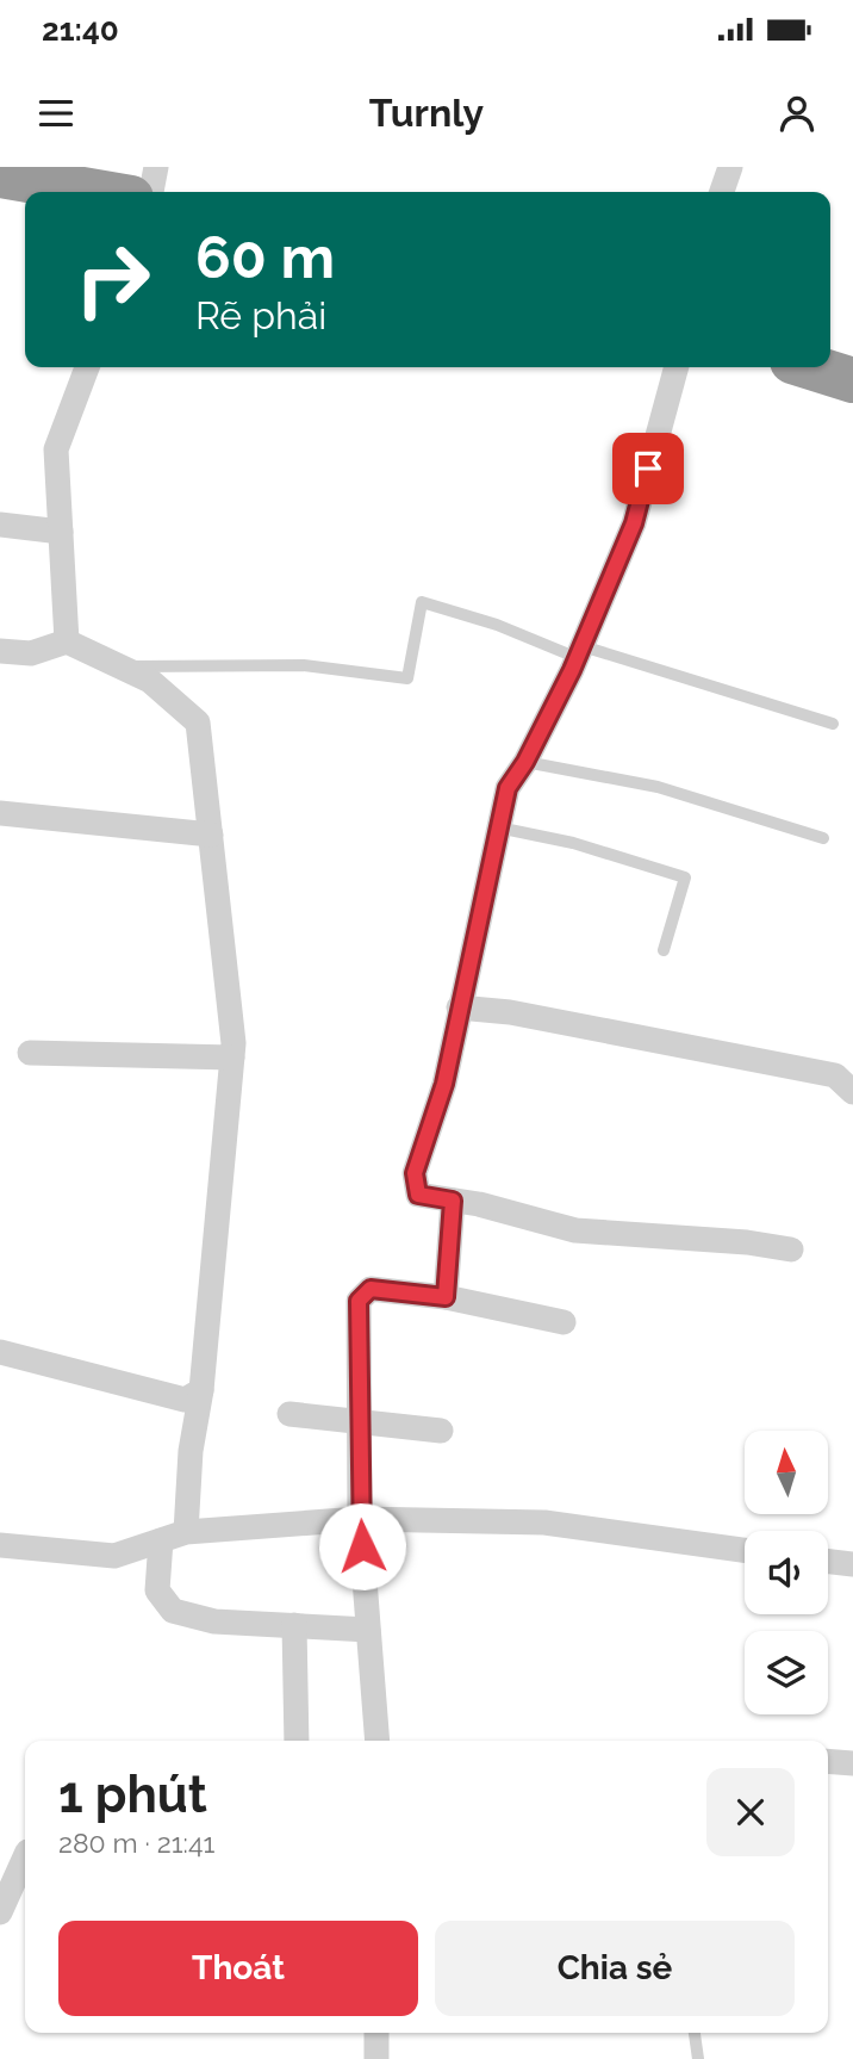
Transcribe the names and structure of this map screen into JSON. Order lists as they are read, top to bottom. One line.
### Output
{"north":"top","page":{"status":"21:40","header":"Turnly","turn":["60 m","Rẽ phải"],"heading":["1 phút","280 m · 21:41"],"buttons":["Thoát","Chia sẻ"]}}
